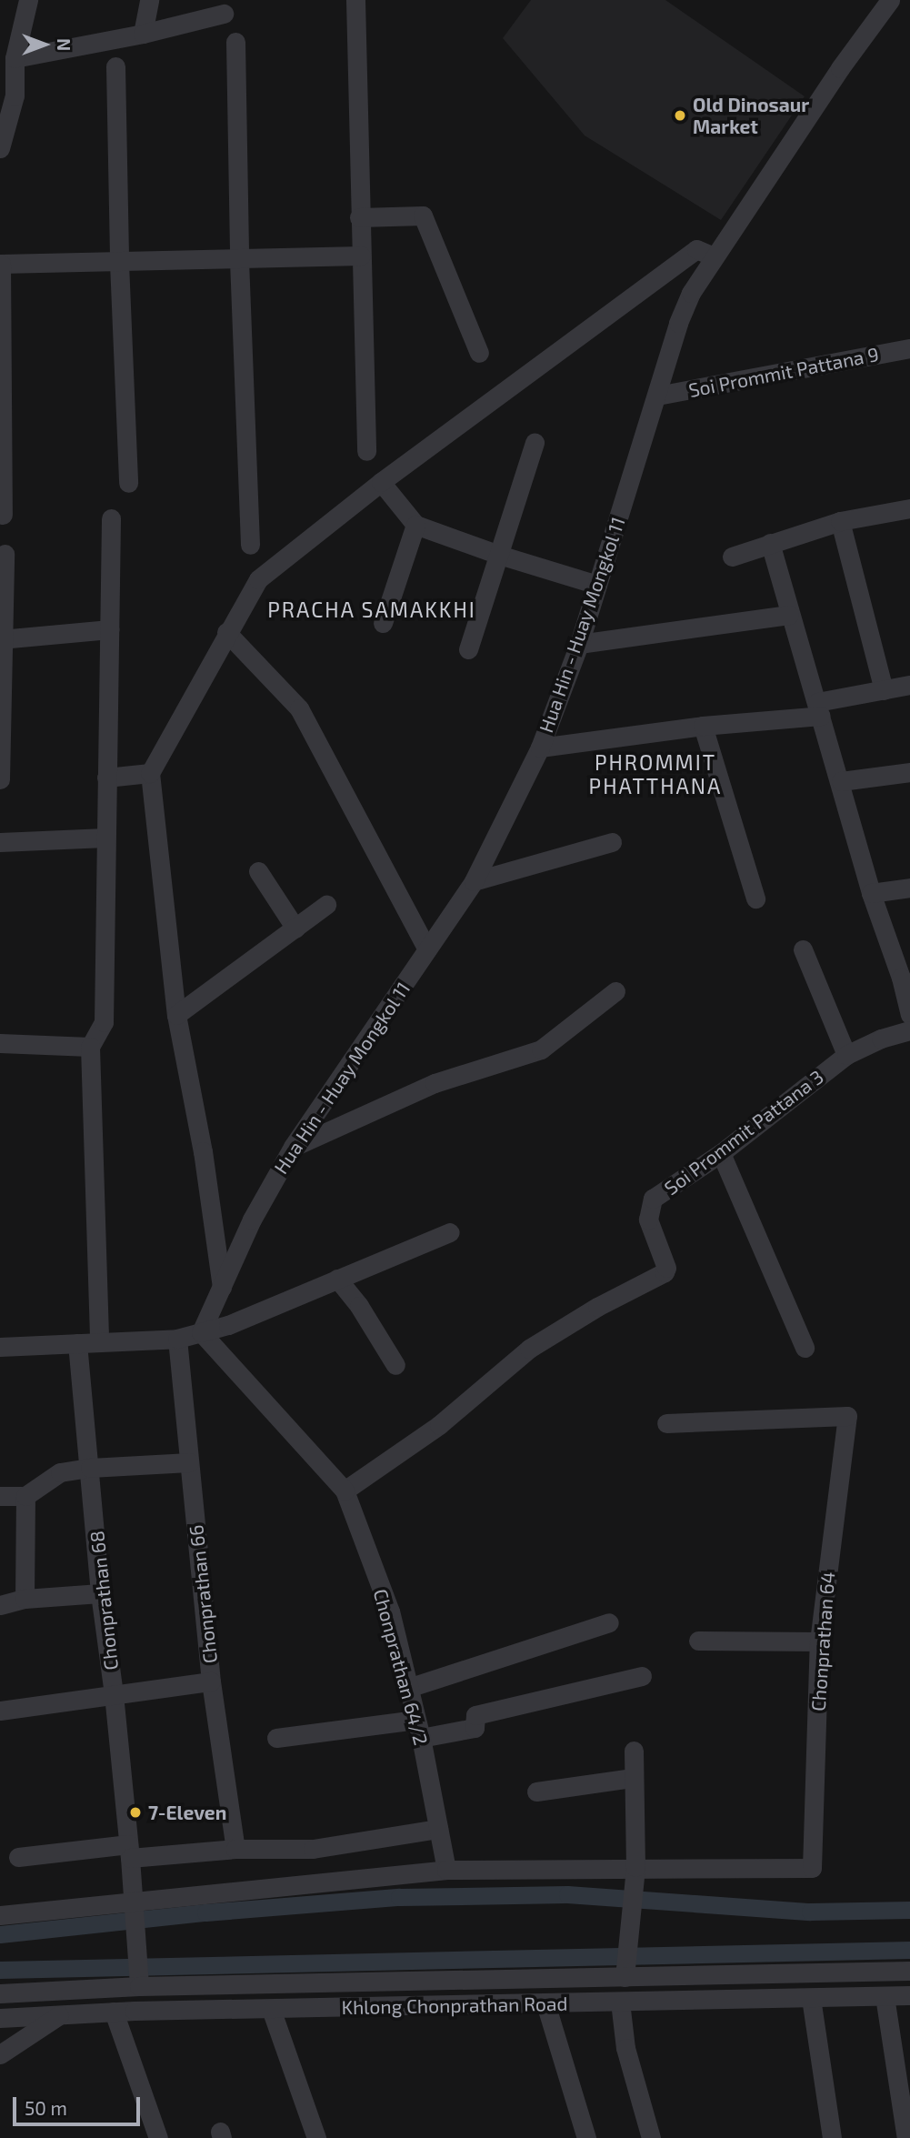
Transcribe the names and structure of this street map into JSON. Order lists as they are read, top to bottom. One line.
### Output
{"streets":{"street":["Soi Prommit Pattana 9","Hua Hin - Huay Mongkol 11","Soi Prommit Pattana 3","Chonprathan 66","Chonprathan 68","Chonprathan 64","Chonprathan 64/2","Khlong Chonprathan Road"]},"crossings":[["Soi Prommit Pattana 9","Hua Hin - Huay Mongkol 11"],["Hua Hin - Huay Mongkol 11","Chonprathan 64/2"],["Soi Prommit Pattana 3","Chonprathan 64/2"],["Chonprathan 68","Khlong Chonprathan Road"]],"districts":["PRACHA SAMAKKHI","PHROMMIT PHATTHANA"],"places":["Old Dinosaur Market","7-Eleven"],"scale_bar":"50 m","north":"right"}
